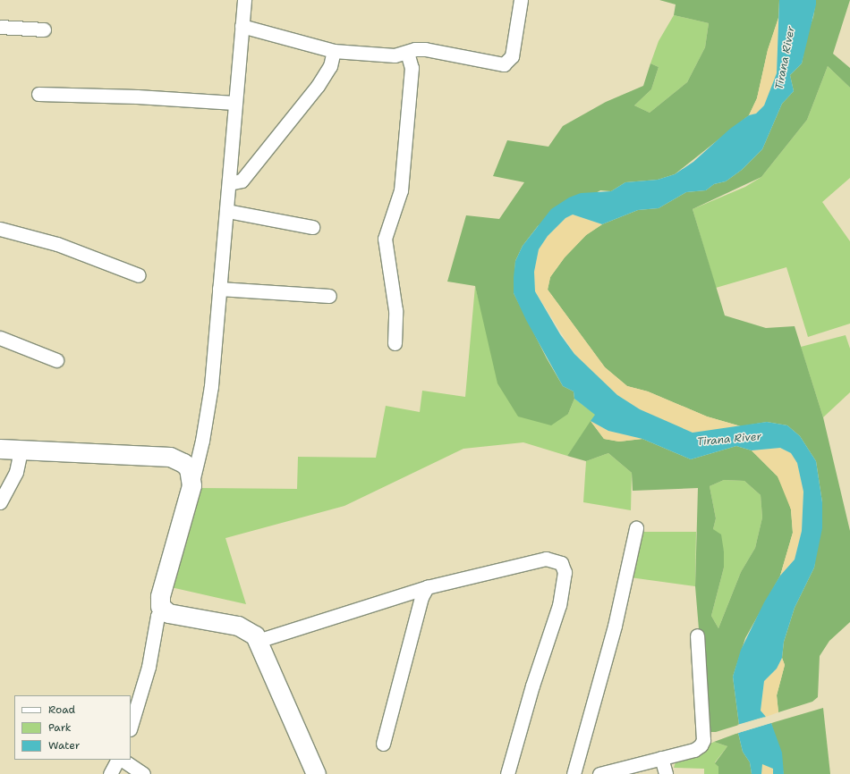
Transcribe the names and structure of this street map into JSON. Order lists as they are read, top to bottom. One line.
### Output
{"water":["Tirana River"],"legend":["Road","Park","Water"]}
